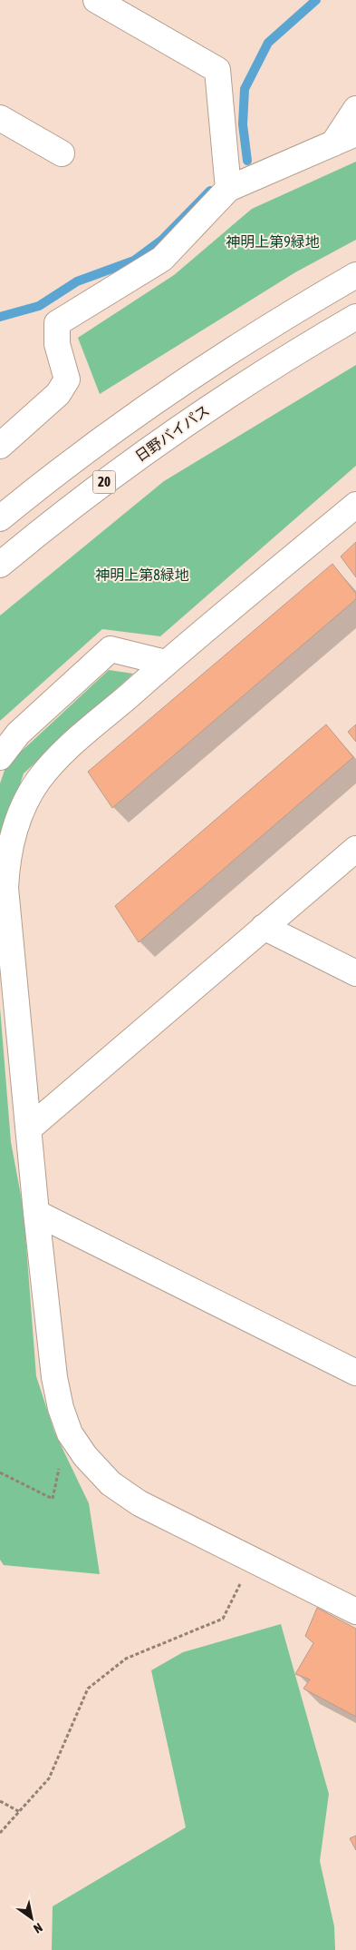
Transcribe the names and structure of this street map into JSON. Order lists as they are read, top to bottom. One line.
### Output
{"streets":{"main road":["日野バイパス","20"]},"parks":["神明上第9緑地","神明上第8緑地"],"north":"bottom right"}
